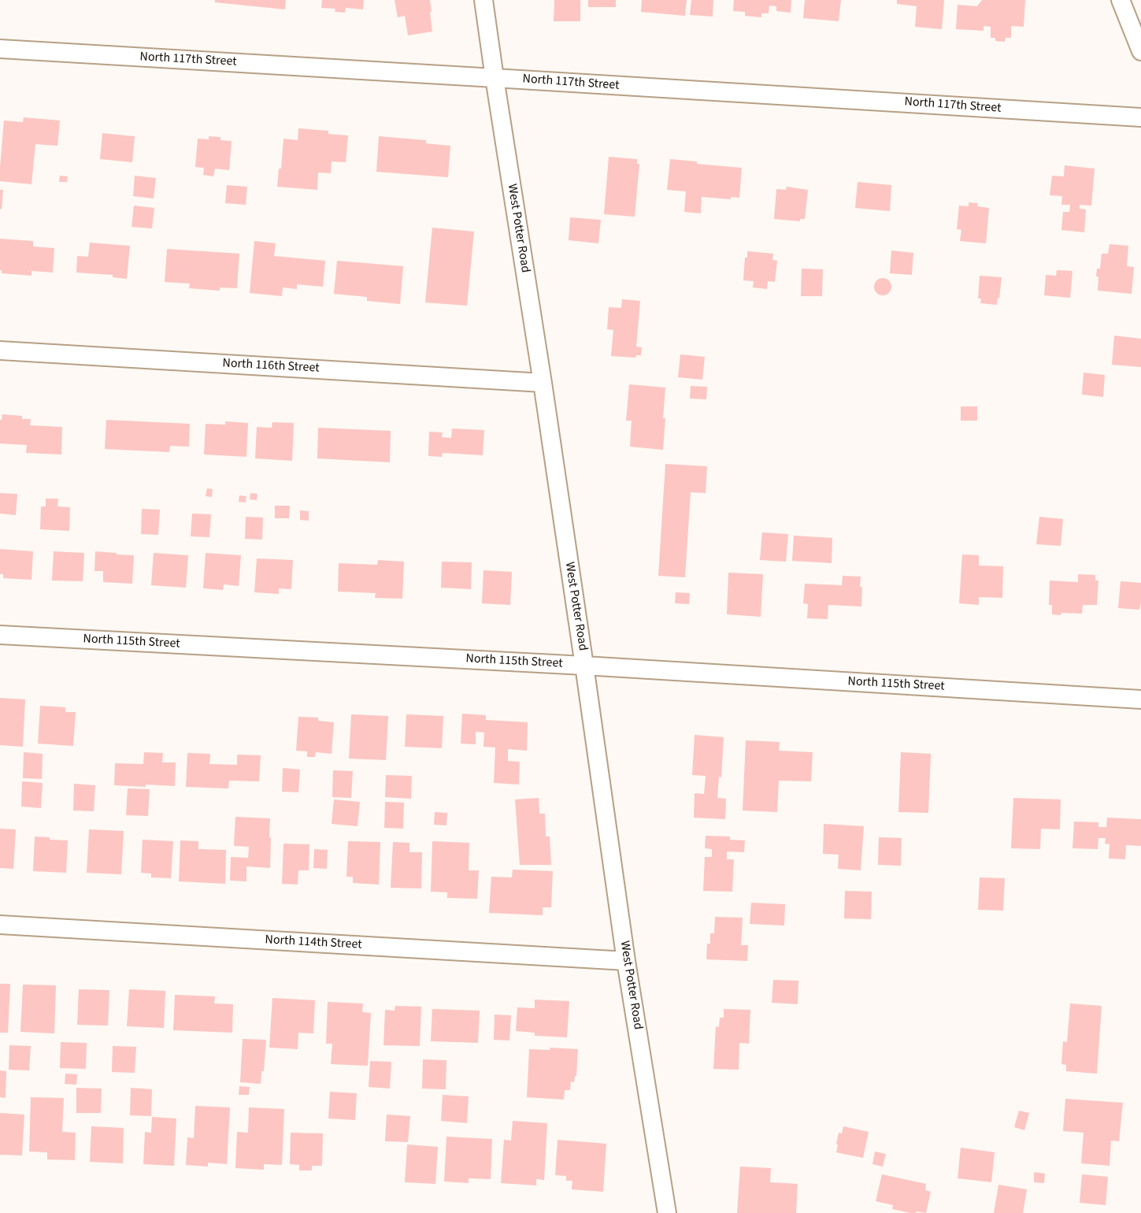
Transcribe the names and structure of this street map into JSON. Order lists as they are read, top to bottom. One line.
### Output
{"streets":{"street":["North 117th Street","West Potter Road","North 116th Street","North 115th Street","North 114th Street"]},"crossings":[["North 117th Street","West Potter Road"],["West Potter Road","North 116th Street"],["West Potter Road","North 115th Street"],["West Potter Road","North 114th Street"]]}
